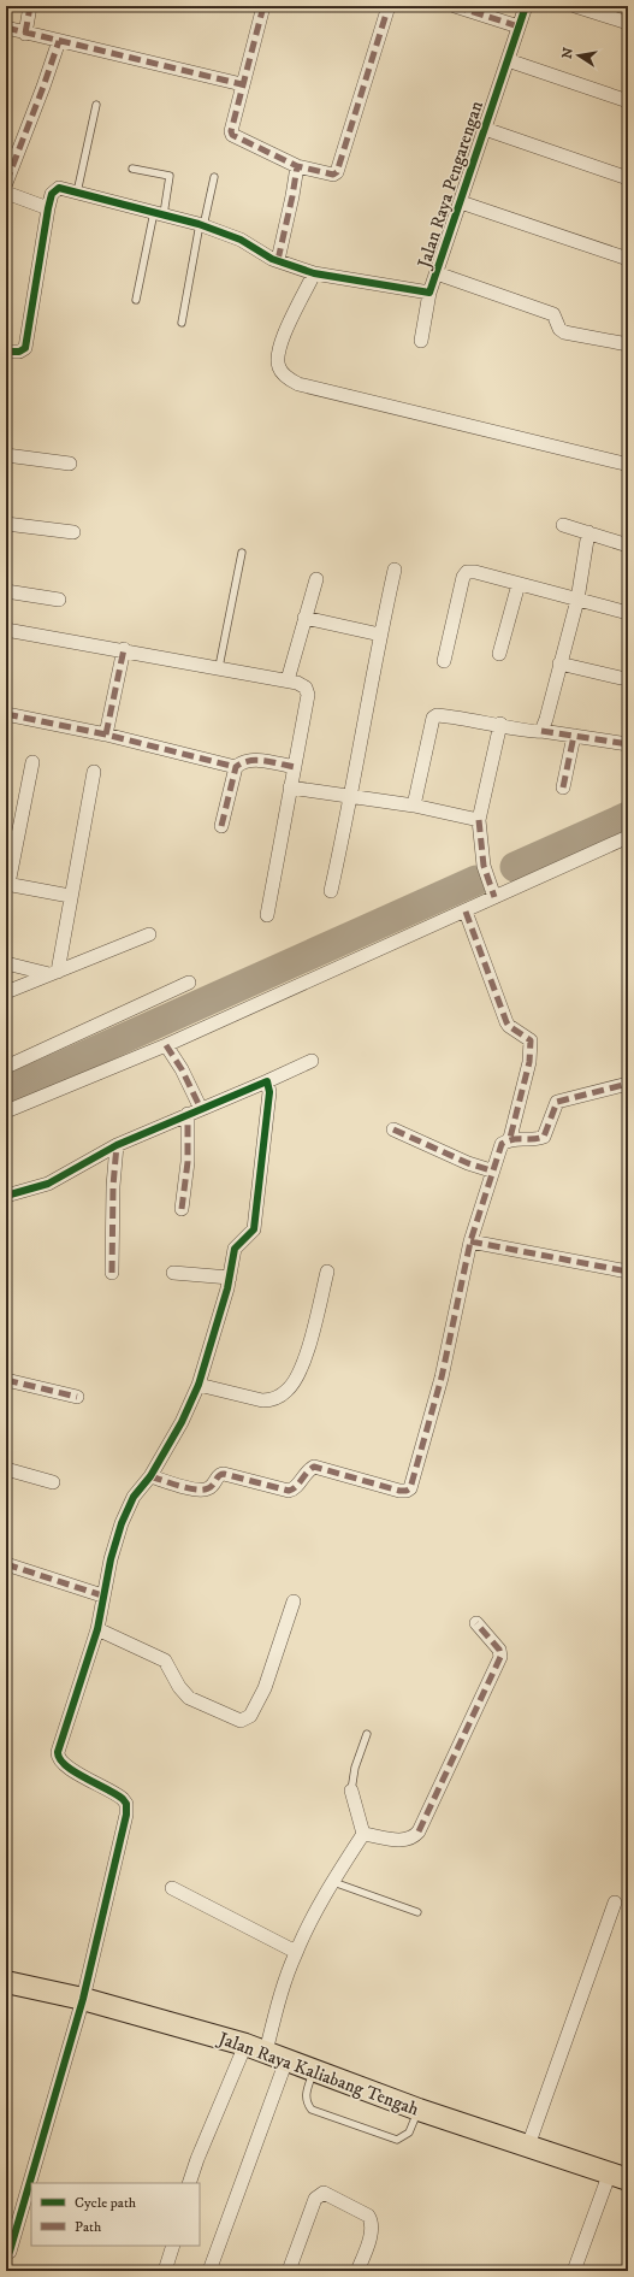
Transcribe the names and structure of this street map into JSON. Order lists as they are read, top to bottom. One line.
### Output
{"streets":{"main road":["Jalan Raya Kaliabang Tengah"],"street":["Jalan Raya Pengarengan"]},"legend":["Cycle path","Path"],"north":"left"}
